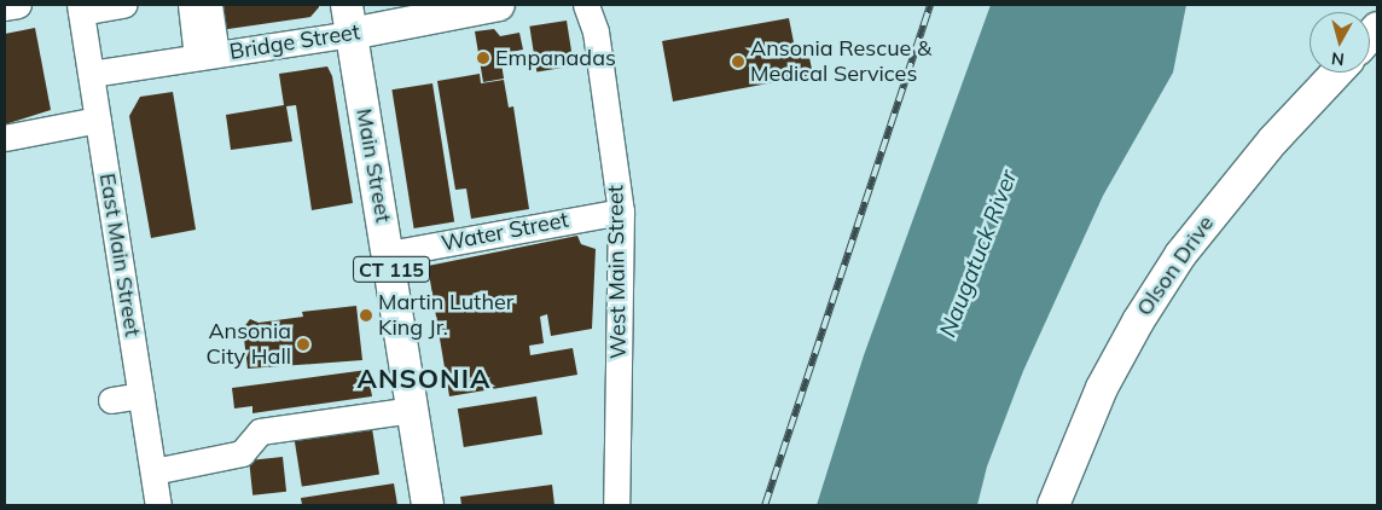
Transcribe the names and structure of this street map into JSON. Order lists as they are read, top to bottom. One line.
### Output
{"streets":{"main road":["Bridge Street","Main Street","Olson Drive","CT 115"],"street":["Water Street","East Main Street","West Main Street"]},"crossings":[["Bridge Street","Main Street"],["Bridge Street","East Main Street"],["Main Street","Water Street"],["Water Street","West Main Street"]],"districts":["ANSONIA"],"water":["Naugatuck River"],"places":["Empanadas","Ansonia Rescue & Medical Services","Martin Luther King Jr.","Ansonia City Hall"],"north":"bottom"}
